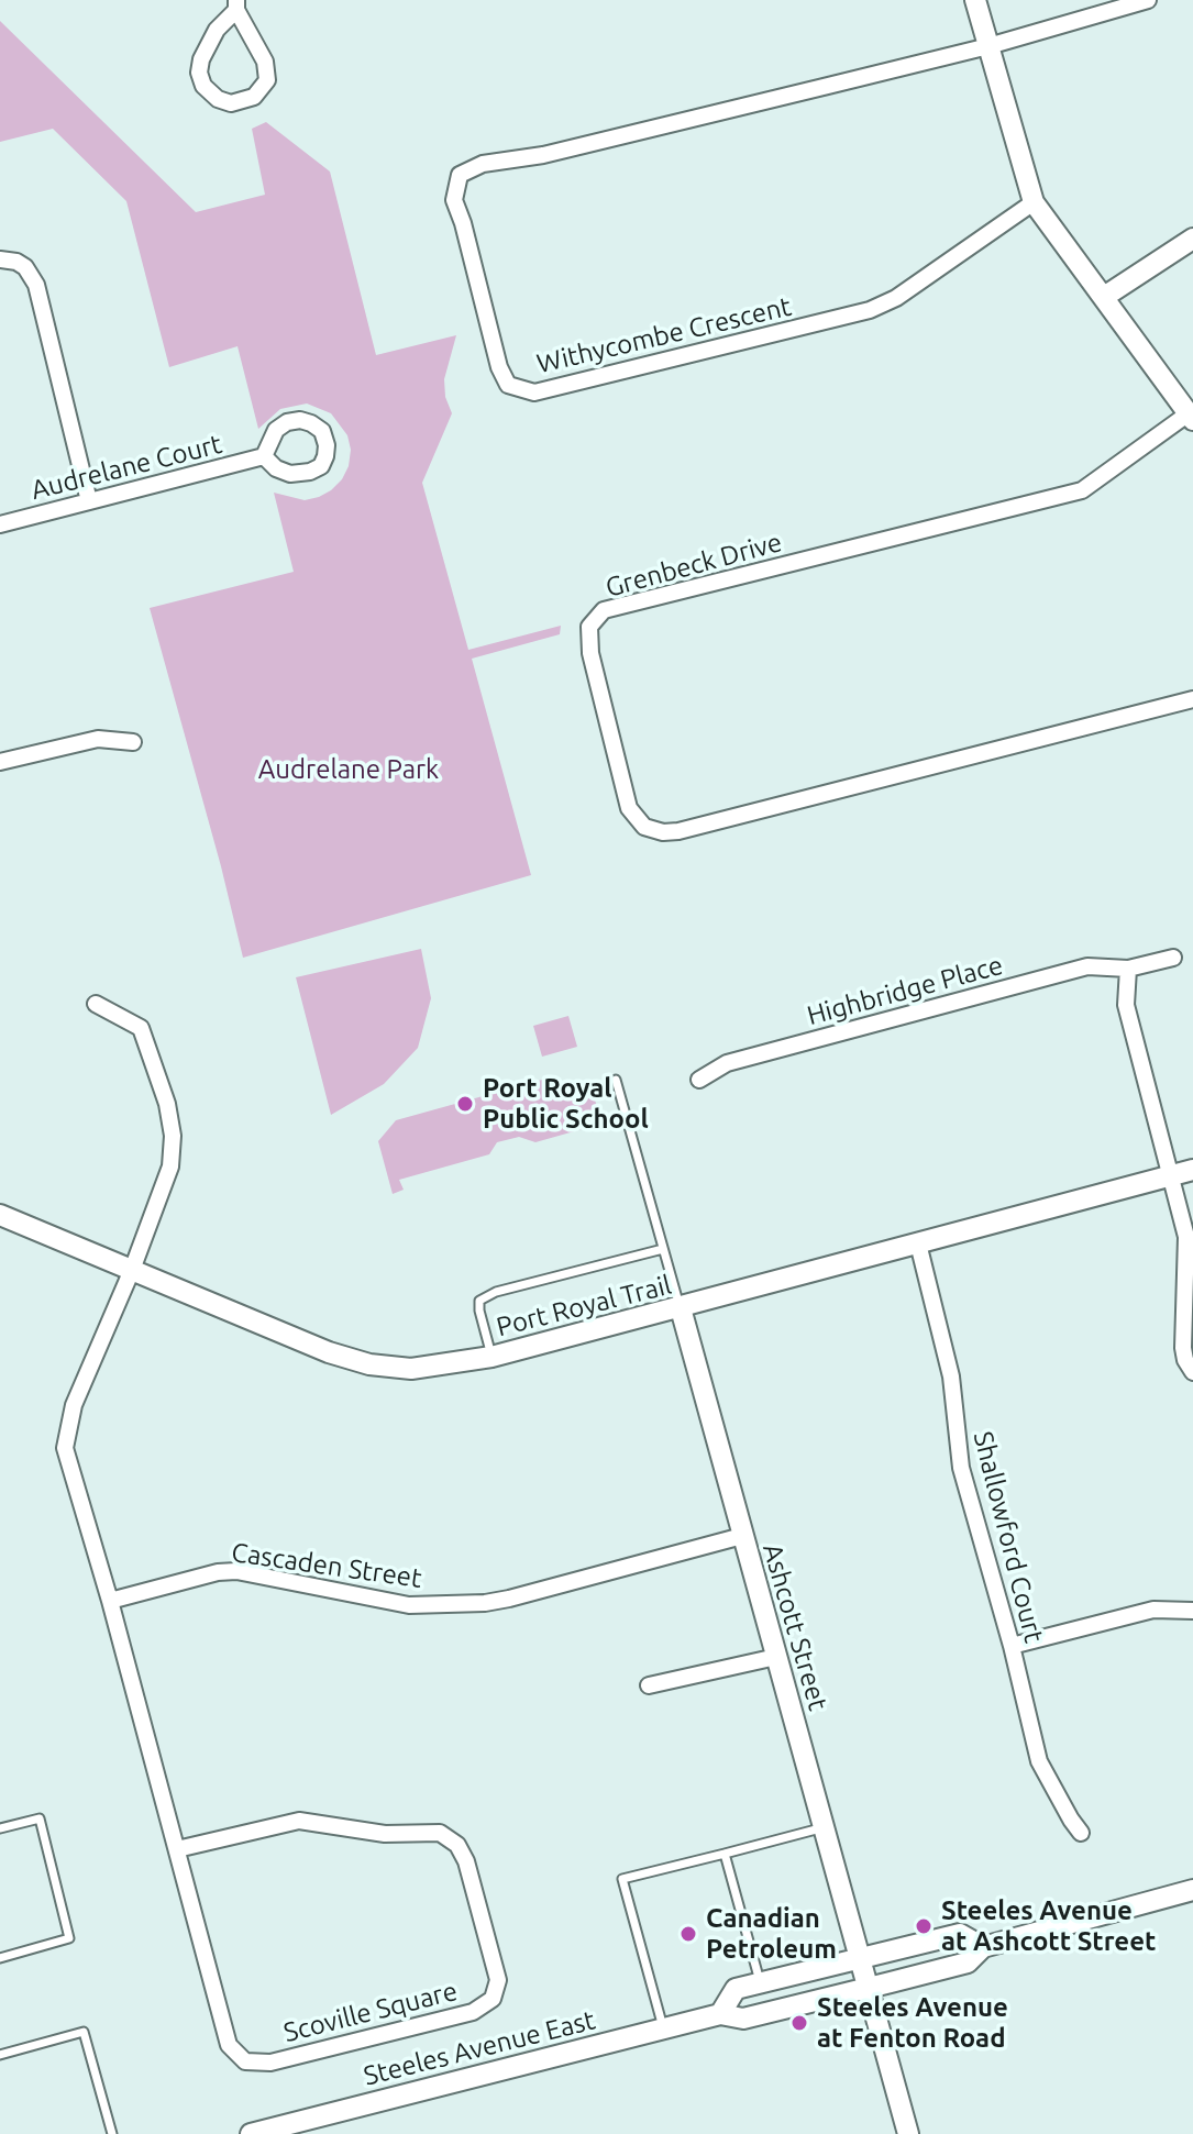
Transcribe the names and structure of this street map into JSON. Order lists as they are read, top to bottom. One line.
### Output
{"streets":{"street":["Withycombe Crescent","Audrelane Court","Grenbeck Drive","Highbridge Place","Port Royal Trail","Shallowford Court","Cascaden Street","Ashcott Street","Scoville Square","Steeles Avenue East"]},"crossings":[["Port Royal Trail","Shallowford Court"],["Port Royal Trail","Ashcott Street"],["Port Royal Trail","Scoville Square"],["Cascaden Street","Ashcott Street"],["Cascaden Street","Scoville Square"],["Ashcott Street","Steeles Avenue East"]],"parks":["Audrelane Park"],"places":["Port Royal Public School","Steeles Avenue at Ashcott Street","Canadian Petroleum","Steeles Avenue at Fenton Road"]}
